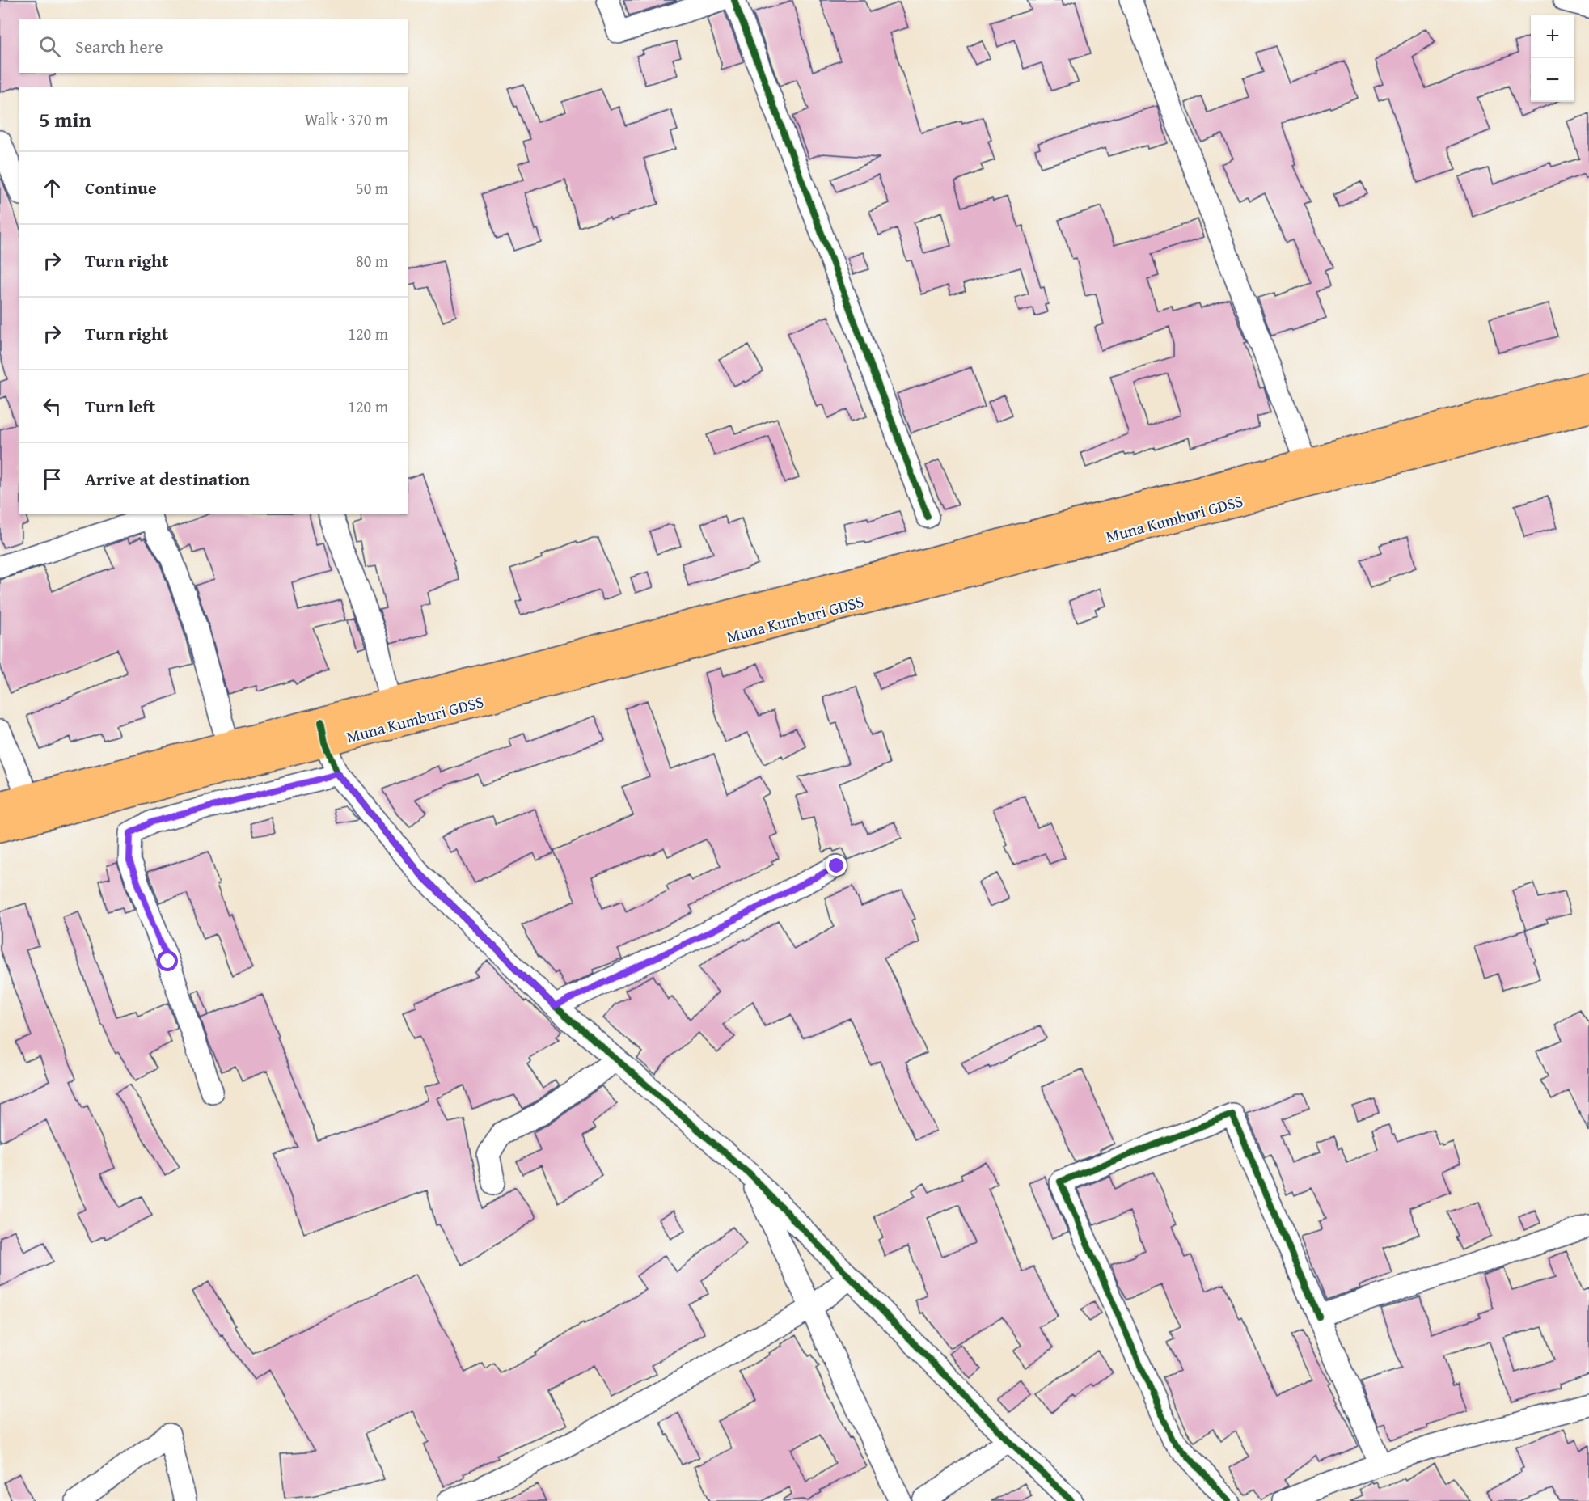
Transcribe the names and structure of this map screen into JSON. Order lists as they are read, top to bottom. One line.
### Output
{"streets":{"highway":["Muna Kumburi GDSS"]},"page":{"map_buttons":["+","−"],"search":"Search here","heading":["5 min","Walk · 370 m"],"list":[["Continue","50 m"],["Turn right","80 m"],["Turn right","120 m"],["Turn left","120 m"],"Arrive at destination"]}}
